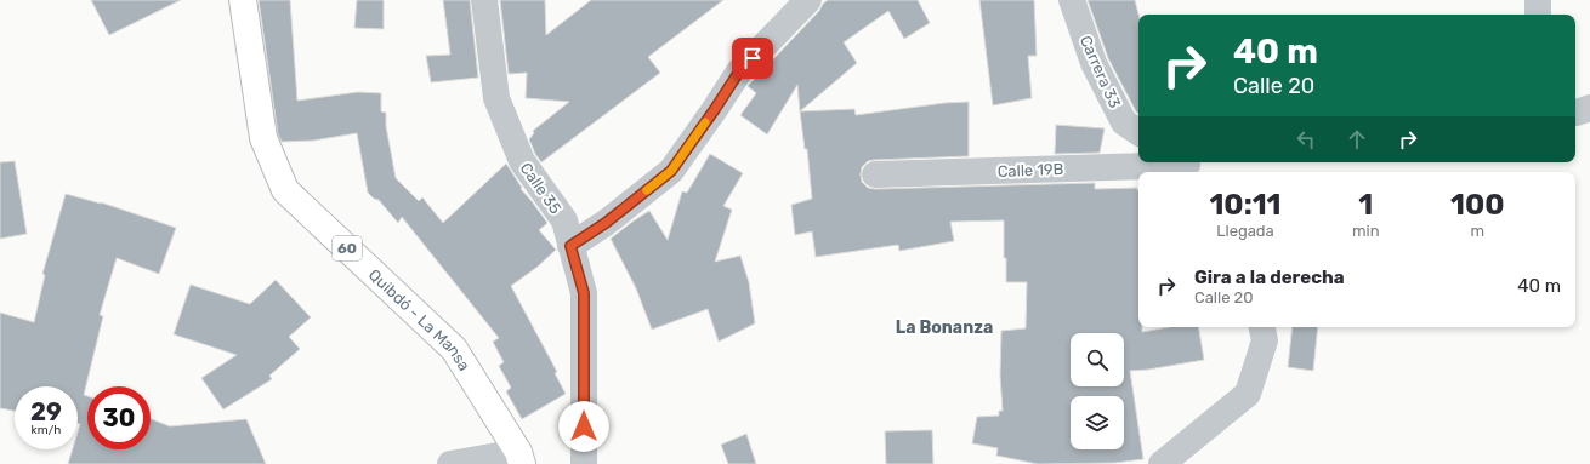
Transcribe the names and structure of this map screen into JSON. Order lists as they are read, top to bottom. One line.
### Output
{"streets":{"main road":["60","Quibdó - La Mansa"],"street":["Carrera 33","Calle 19B","Calle 35"]},"districts":["La Bonanza"],"page":{"turn":["40 m","Calle 20"],"eta":["10:11","Llegada","1","min","100","m"],"list":[{"name":"Gira a la derecha","note":"Calle 20","value":"40 m"}],"speed":"29 km/h","limit":"30"}}
